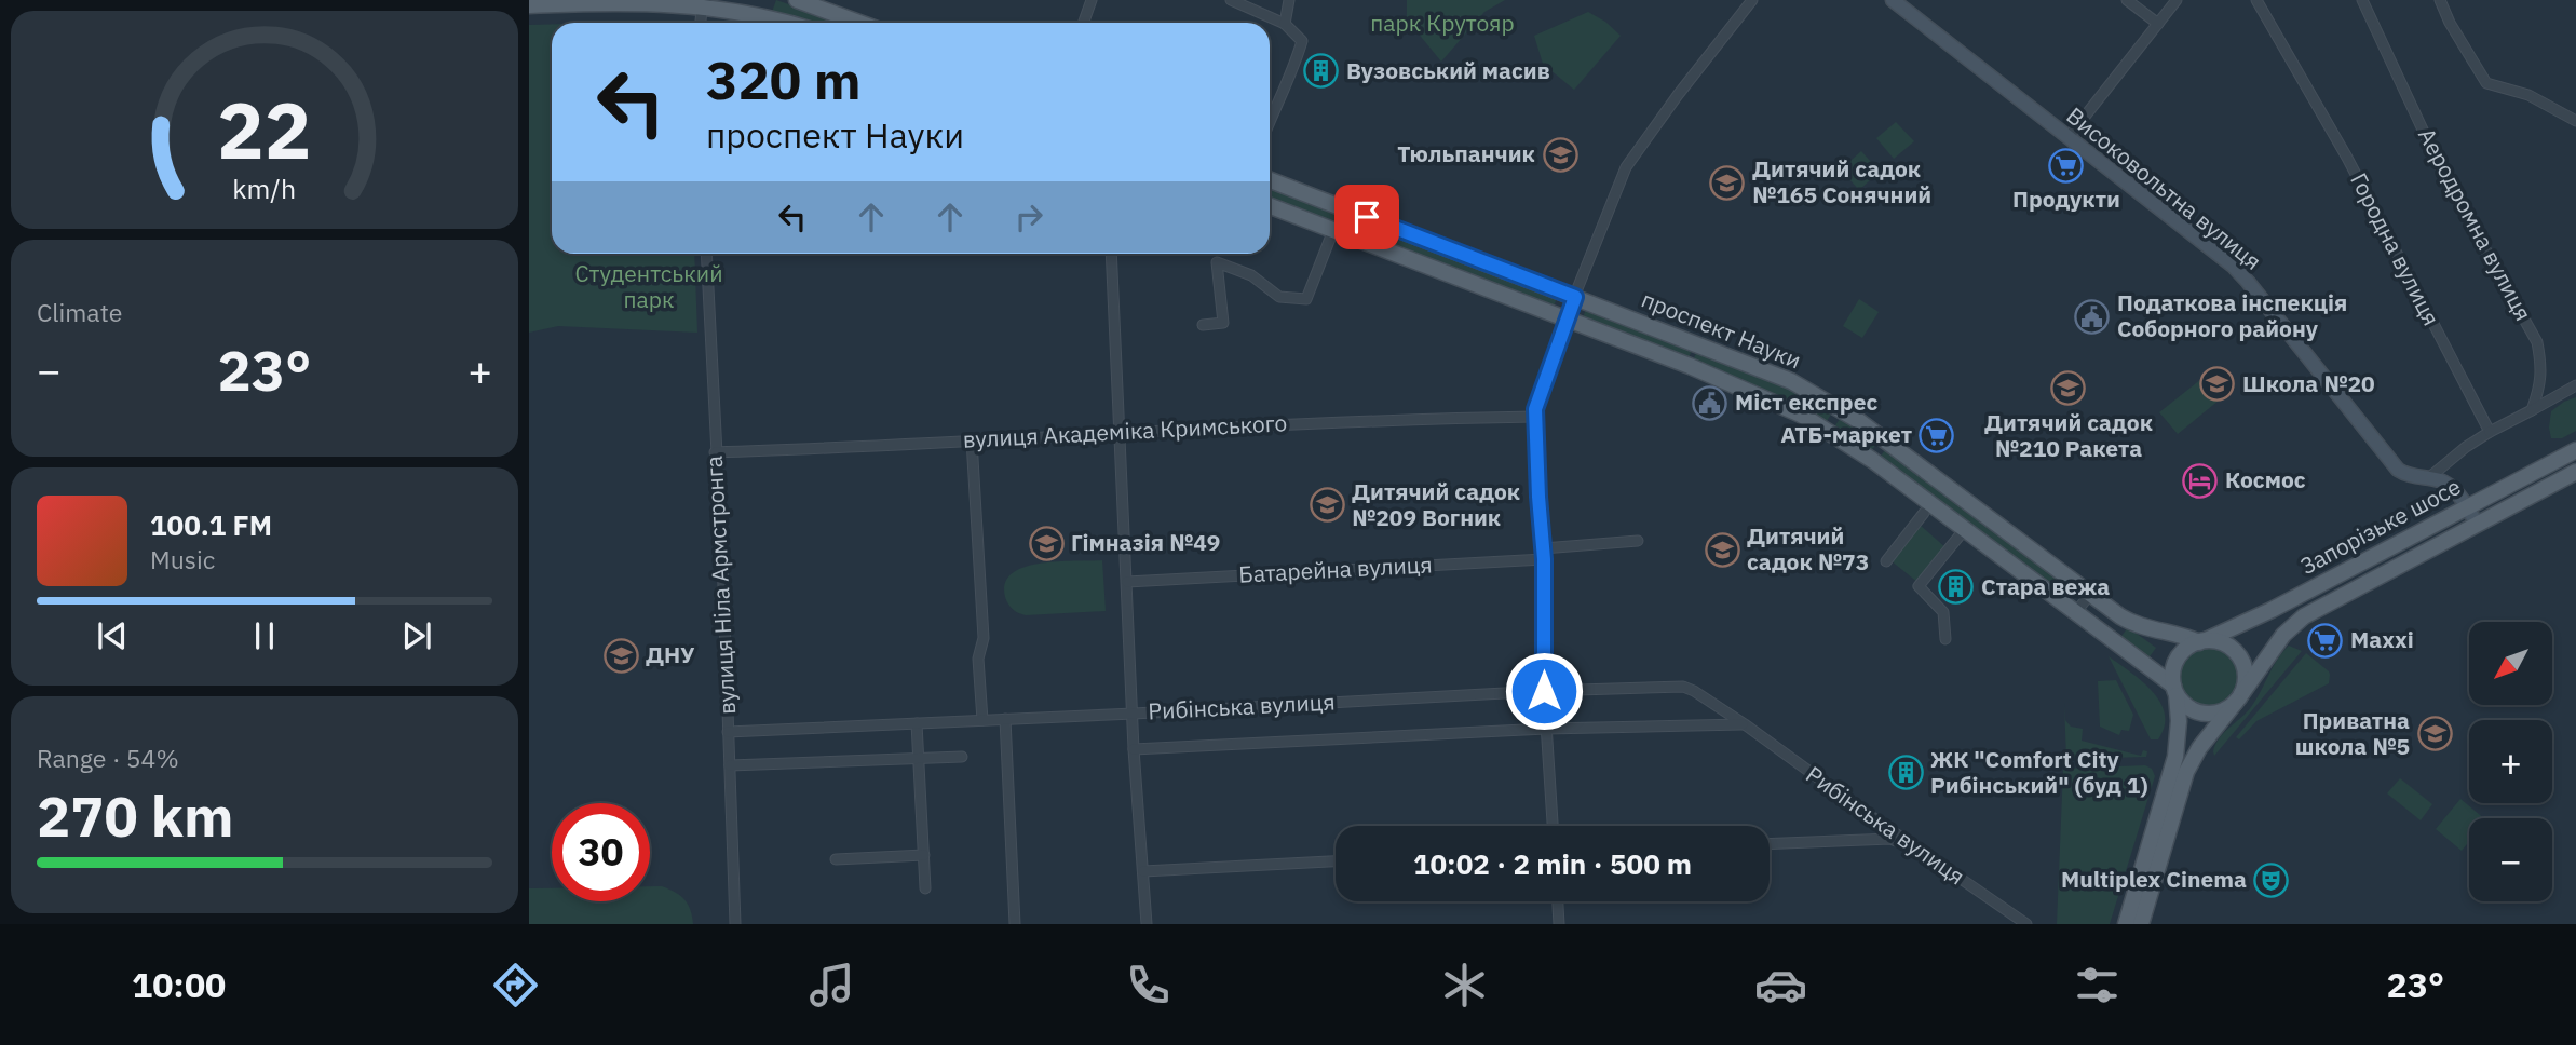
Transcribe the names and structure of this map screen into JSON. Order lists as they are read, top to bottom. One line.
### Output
{"streets":{"main road":["Високовольтна вулиця","проспект Науки","Запорізьке шосе"],"street":["Аеродромна вулиця","Городна вулиця","вулиця Академіка Кримського","Батарейна вулиця","вулиця Ніла Армстронга","Рибінська вулиця"]},"crossings":[["Високовольтна вулиця","Запорізьке шосе"],["проспект Науки","Запорізьке шосе"],["вулиця Академіка Кримського","вулиця Ніла Армстронга"],["вулиця Ніла Армстронга","Рибінська вулиця"]],"parks":["парк Крутояр","Студентський парк"],"places":{"building":["Вузовський масив","Стара вежа","ЖК \"Comfort City Рибінський\" (буд 1)"],"school or university":["Тюльпанчик","Дитячий садок №165 Сонячний","Школа №20","Дитячий садок №210 Ракета","Дитячий садок №209 Вогник","Гімназія №49","Дитячий садок №73","ДНУ","Приватна школа №5"],"supermarket":["Продукти","АТБ-маркет","Maxxi"],"public building":["Податкова інспекція Соборного району","Міст експрес"],"hotel":["Космос"],"theatre":["Multiplex Cinema"]},"north":"bottom left","page":{"turn":["320 m","проспект Науки"],"tile":["Climate",["Range · 54%","270 km"]],"heat":["−","23°","+"],"song":["100.1 FM","Music"],"map_buttons":["+","−"],"limit":"30","trip":"10:02 · 2 min · 500 m","tabs":["10:00","23°"],"gauge":["22","km/h"]}}
